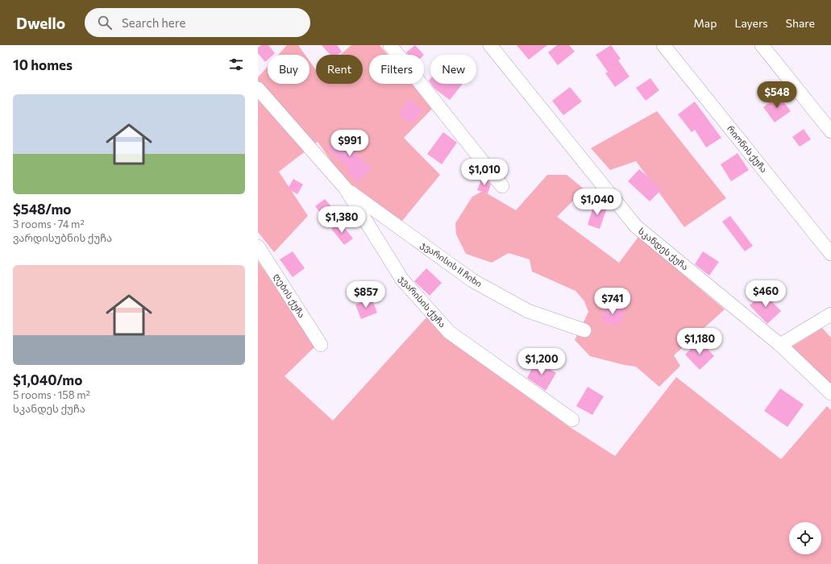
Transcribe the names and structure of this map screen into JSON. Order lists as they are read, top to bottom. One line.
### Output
{"streets":{"street":["რიონის ქუჩა","სკანდეს ქუჩა","ჯვარისის II ჩიხი","ღების ქუჩა","ჯვარისის ქუჩა"]},"crossings":[["ჯვარისის II ჩიხი","ჯვარისის ქუჩა"]],"page":{"header":"Dwello","search":"Search here","nav":["Map","Layers","Share"],"heading":"10 homes","chip":["Buy","Rent","Filters","New"],"price":["$548","$991","$1,010","$1,040","$1,380","$460","$857","$741","$1,180","$1,200"],"list":[{"name":"$548/mo","note":"3 rooms · 74 m² · ვარდისუბნის ქუჩა"},{"name":"$1,040/mo","note":"5 rooms · 158 m² · სკანდეს ქუჩა"}]}}
